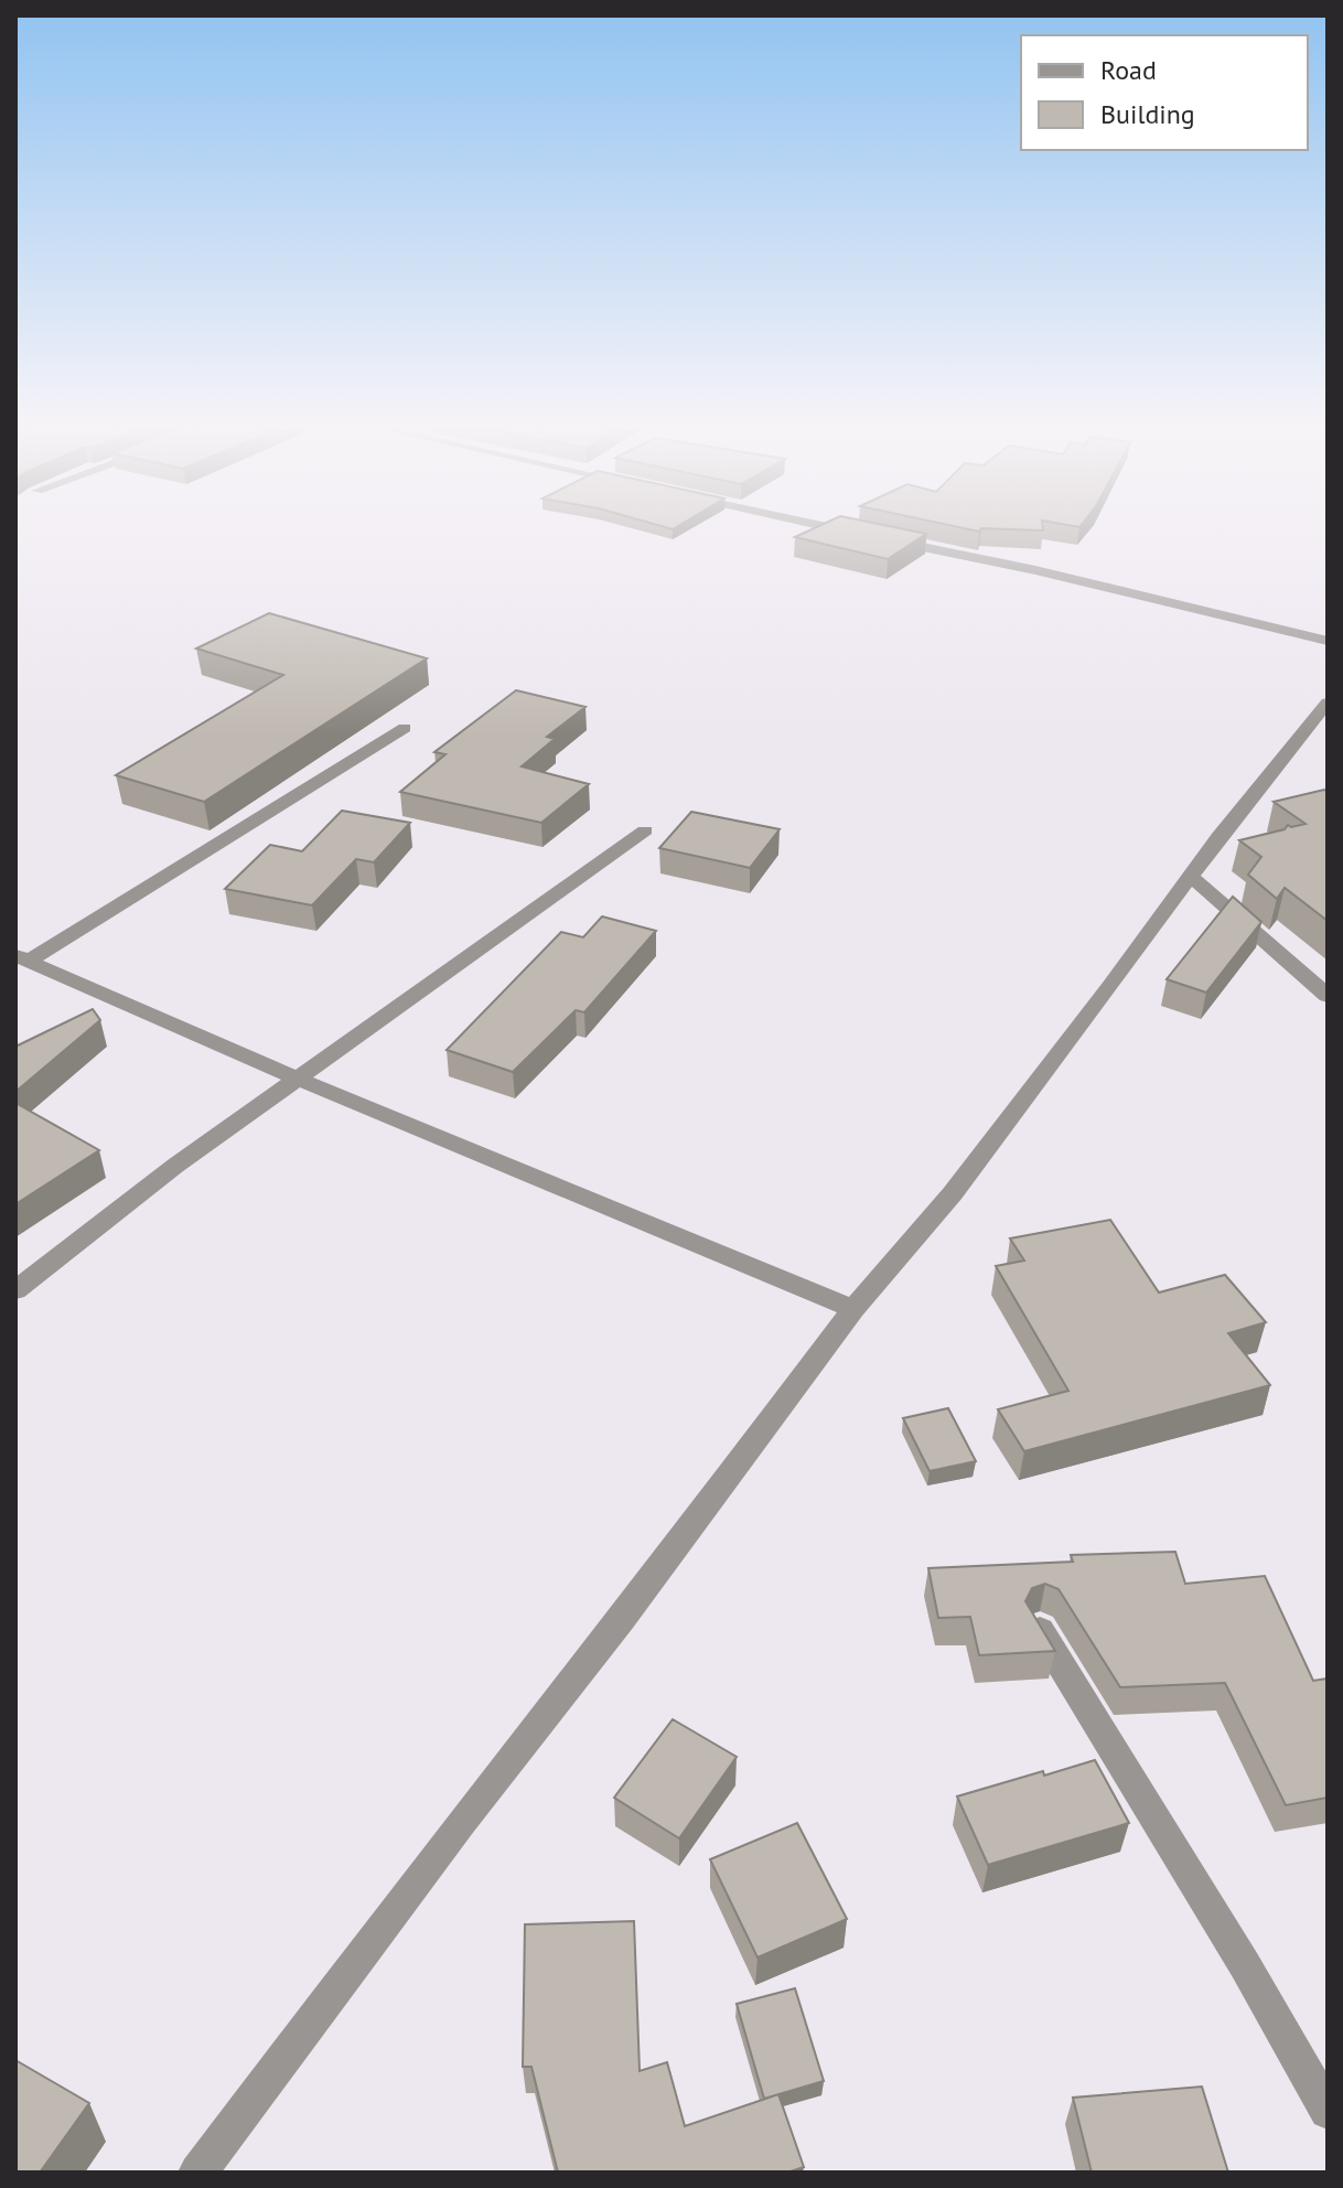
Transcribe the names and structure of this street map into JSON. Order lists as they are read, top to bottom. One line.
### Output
{"legend":["Road","Building"]}
